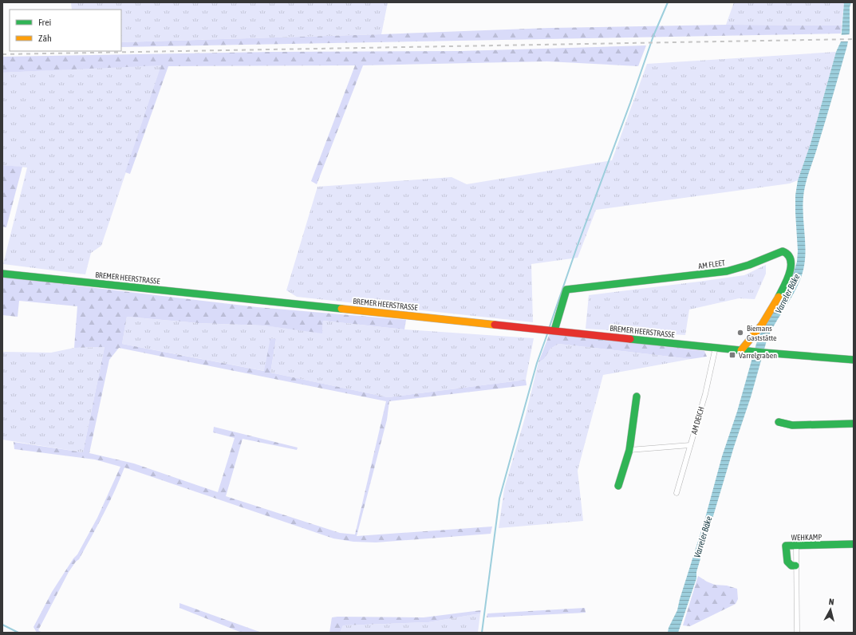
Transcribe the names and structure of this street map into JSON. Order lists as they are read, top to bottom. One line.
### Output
{"streets":{"main road":["AM FLEET","BREMER HEERSTRASSE","WEHKAMP"],"street":["AM DEICH"]},"crossings":[["AM FLEET","BREMER HEERSTRASSE"],["BREMER HEERSTRASSE","AM DEICH"]],"water":["Varreler Bäke"],"places":{"other":["Biemans Gaststätte"],"transit":["Varrelgraben"]},"legend":["Frei","Zäh"],"north":"top"}
